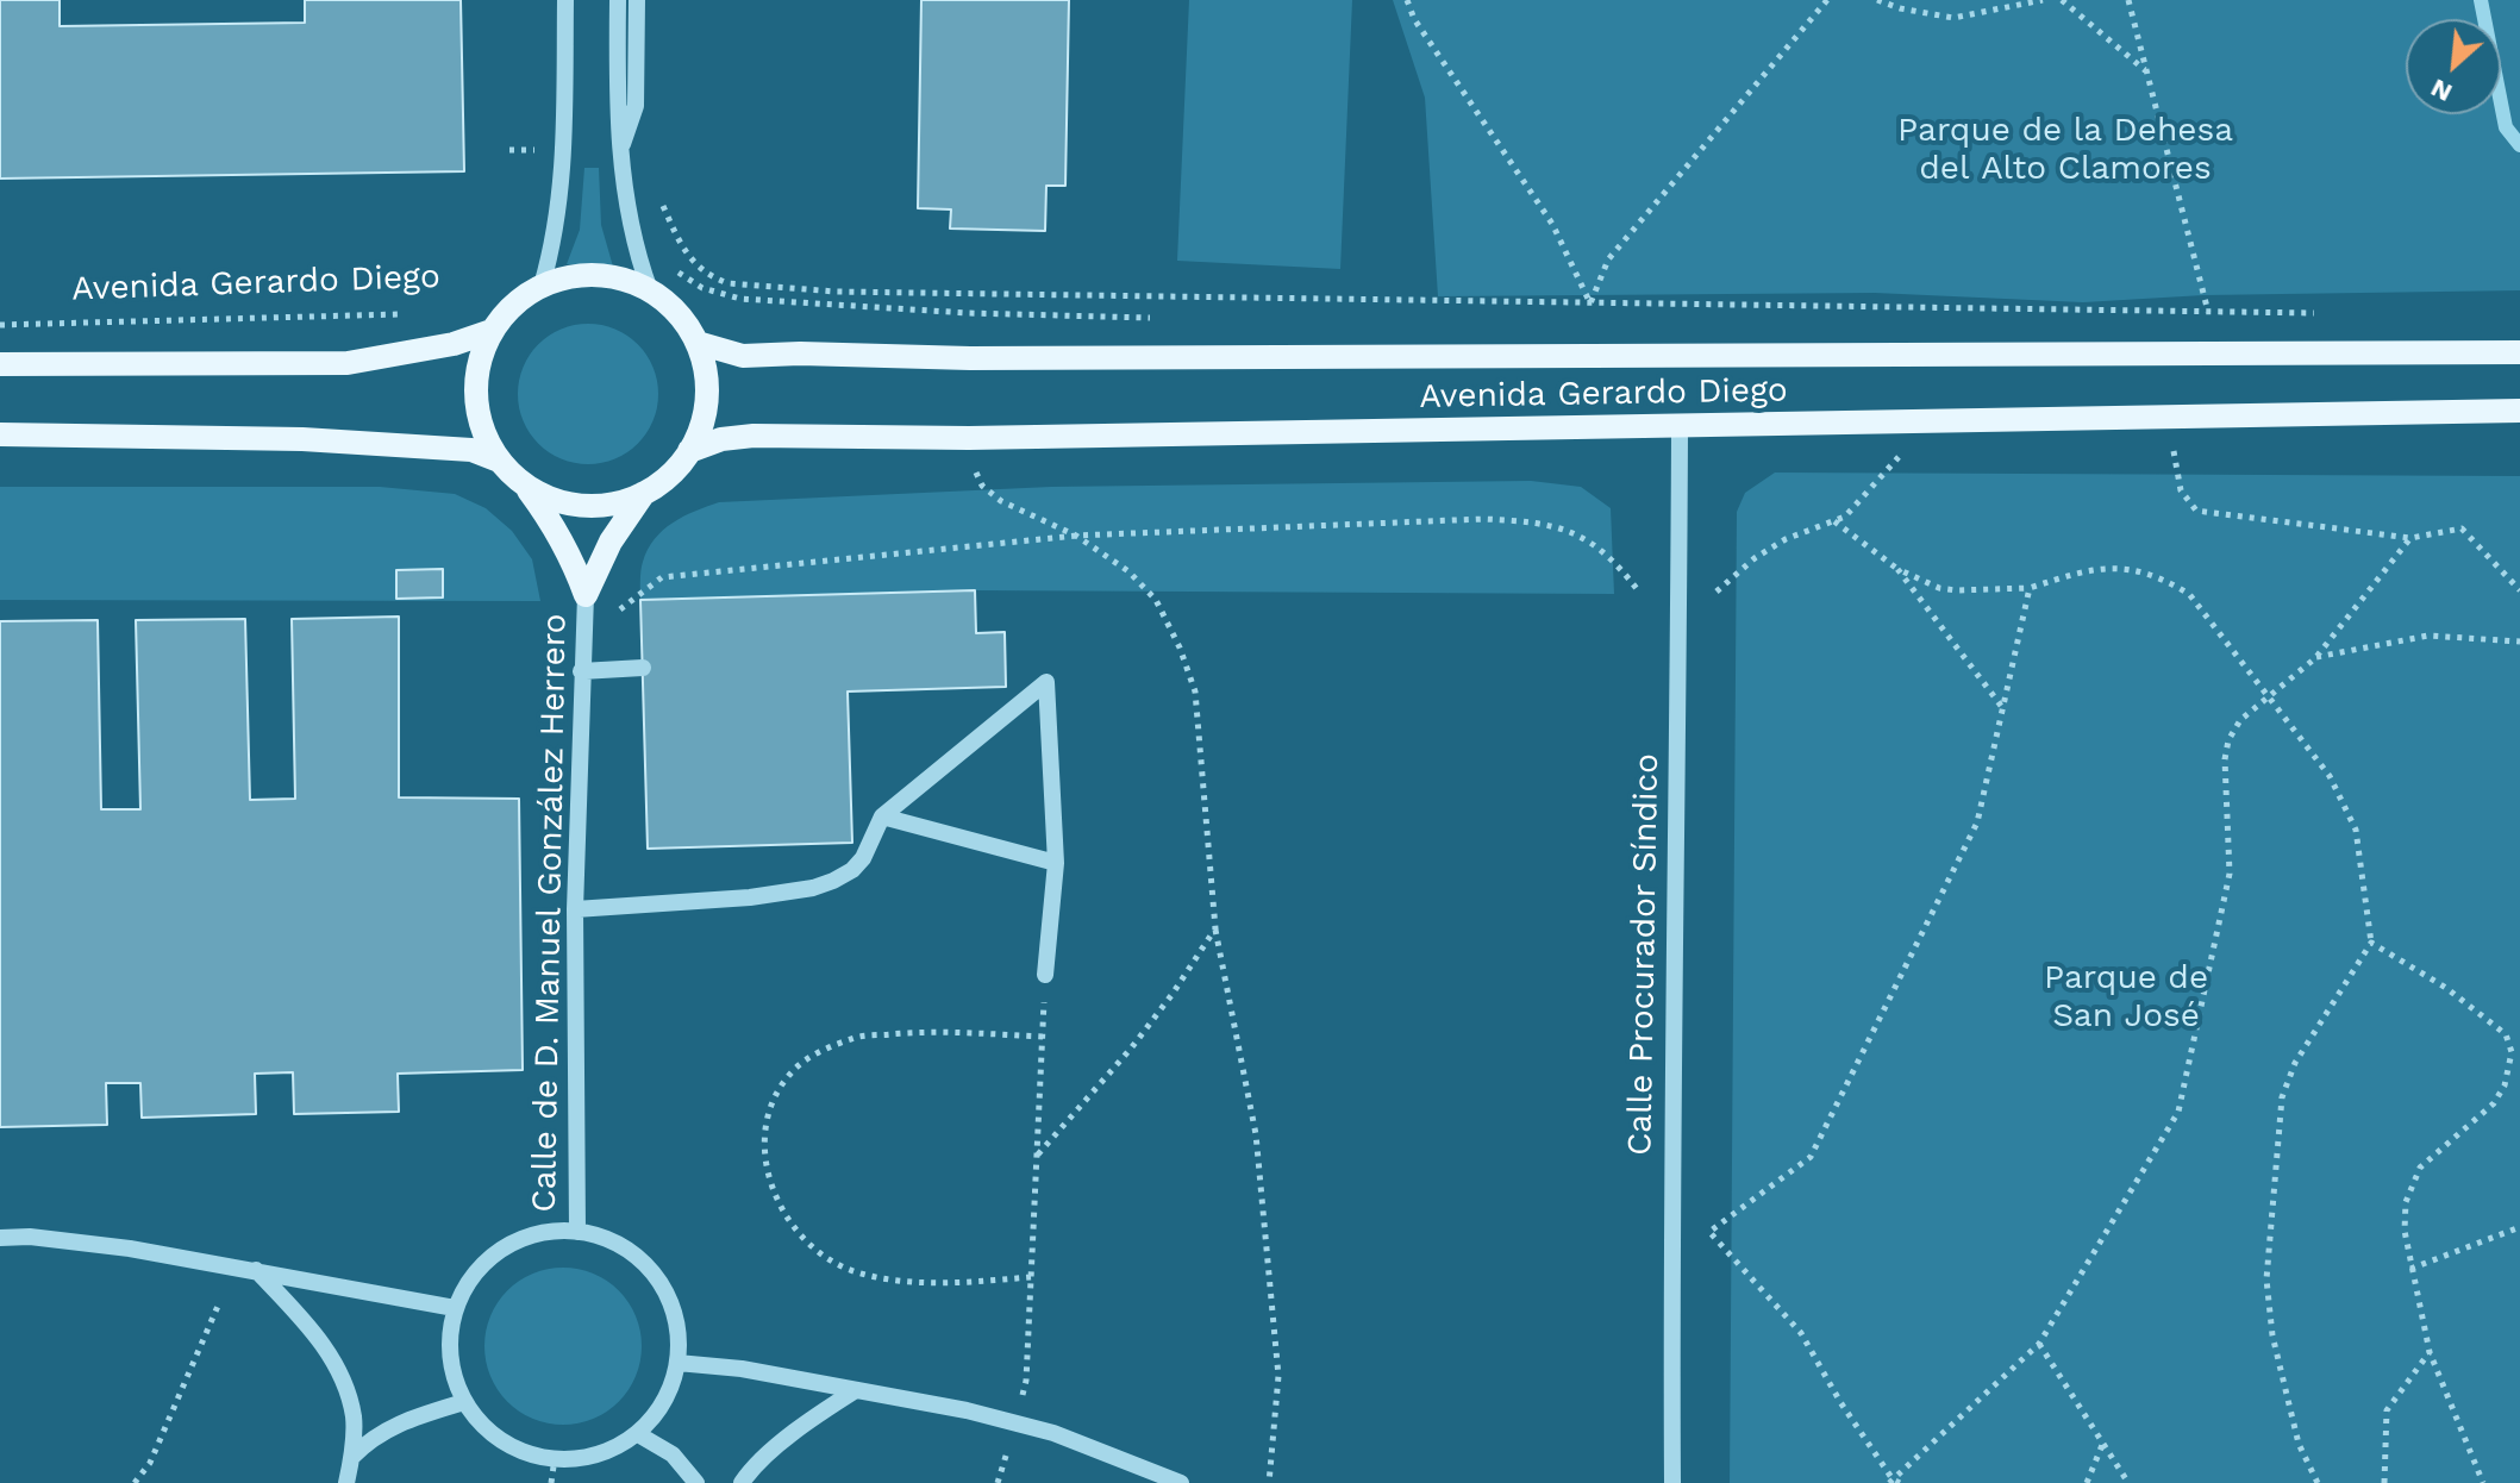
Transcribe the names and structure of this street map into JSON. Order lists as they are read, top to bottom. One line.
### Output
{"streets":{"main road":["Avenida Gerardo Diego"],"street":["Calle de D. Manuel González Herrero","Calle Procurador Síndico"]},"crossings":[["Avenida Gerardo Diego","Calle Procurador Síndico"]],"parks":["Parque de la Dehesa del Alto Clamores","Parque de San José"],"north":"bottom left"}
